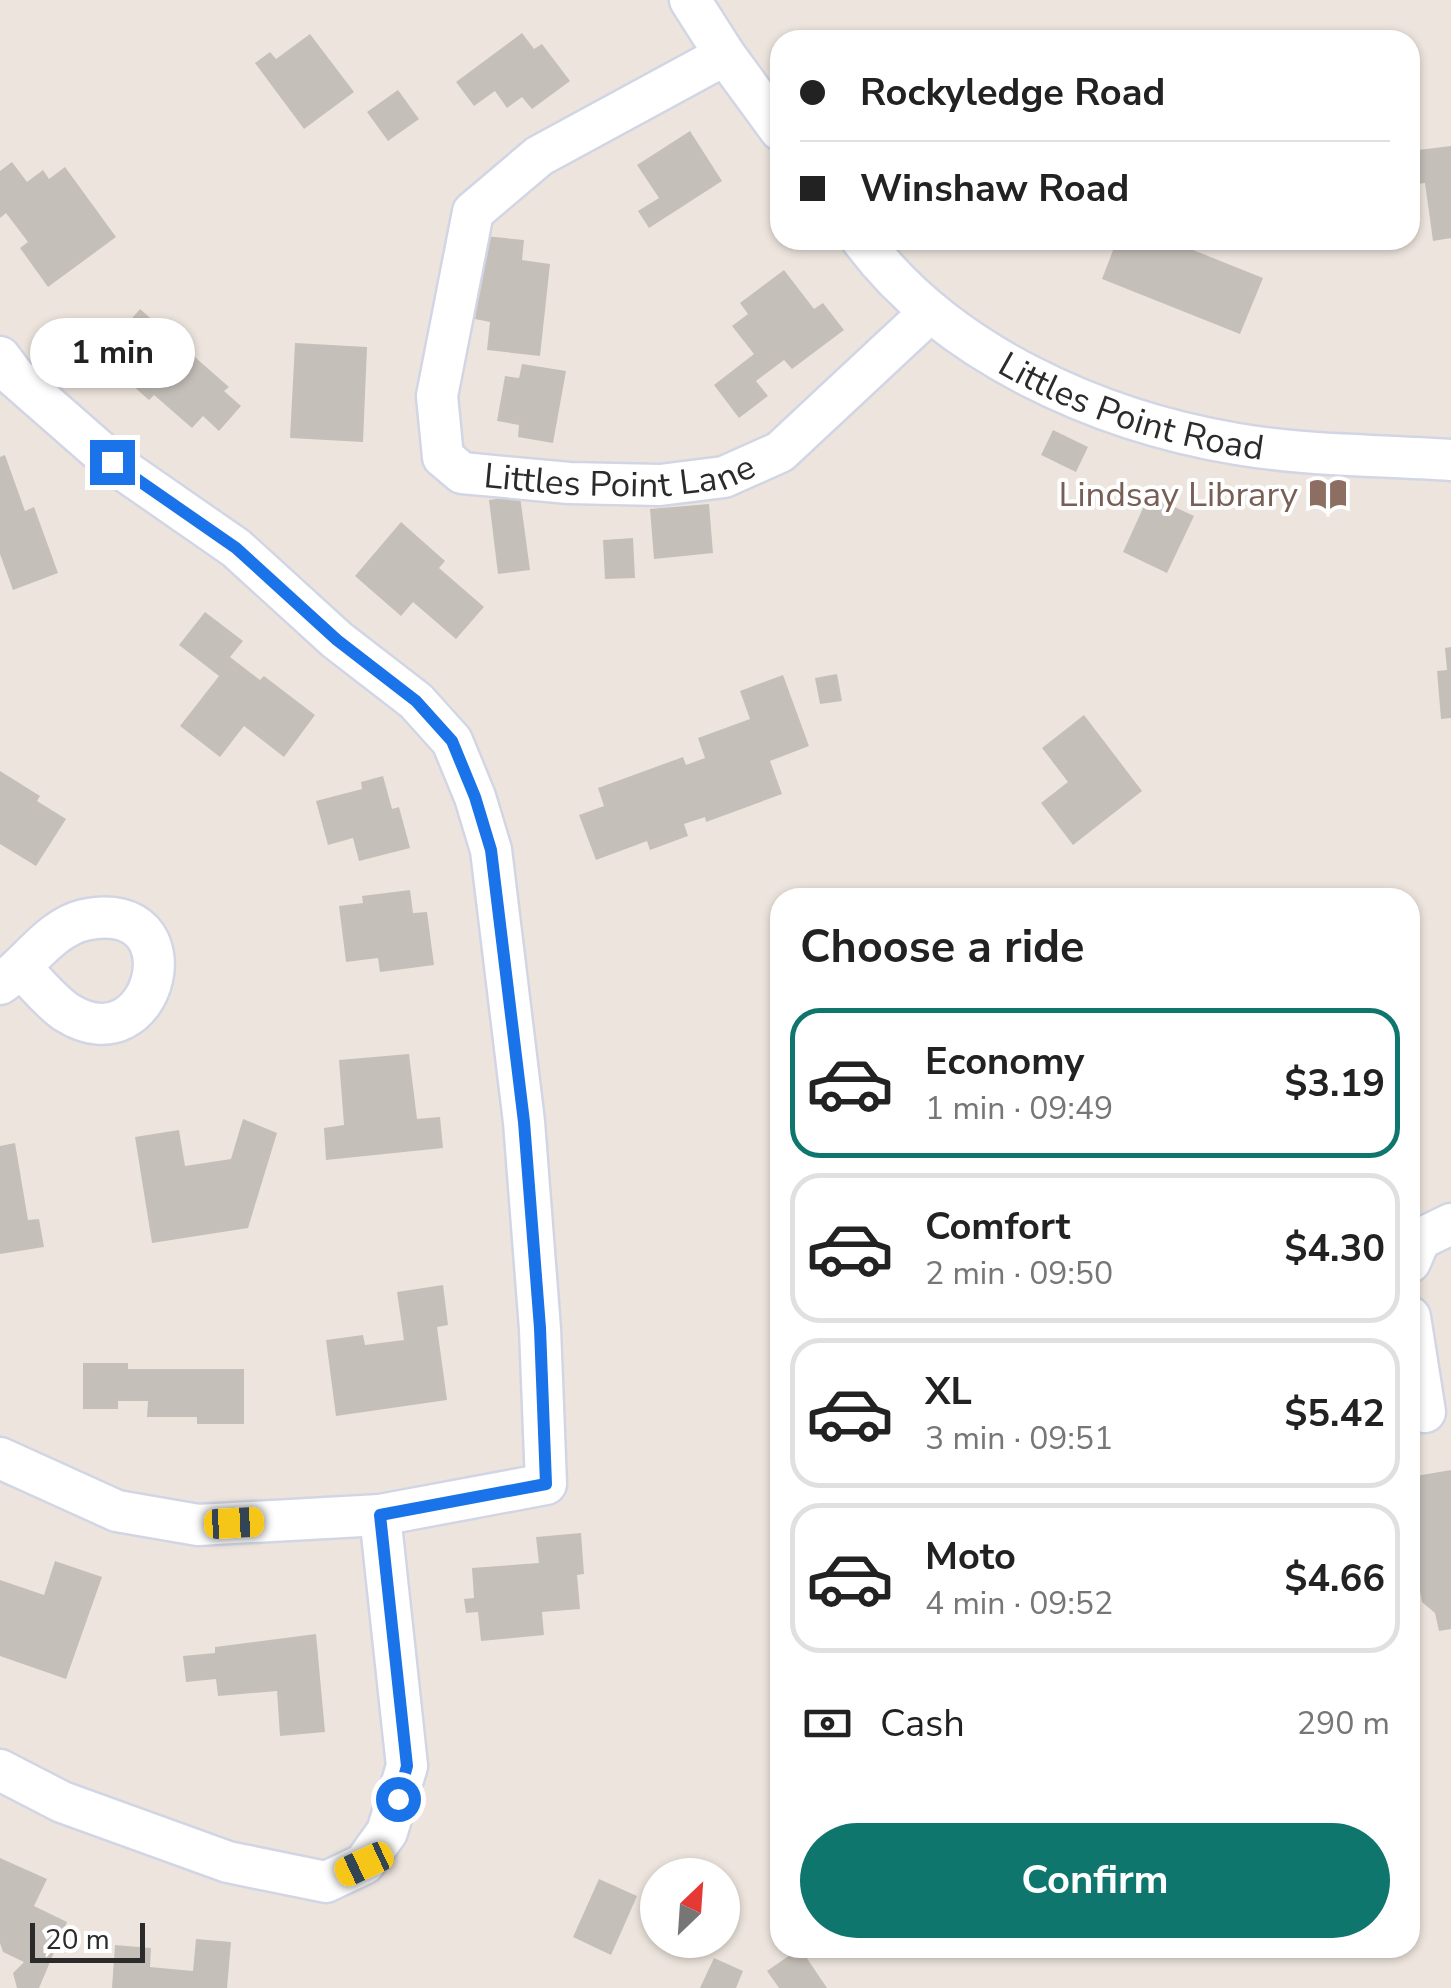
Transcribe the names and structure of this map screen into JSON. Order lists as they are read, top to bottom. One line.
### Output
{"streets":{"street":["Littles Point Road","Littles Point Lane"]},"crossings":[["Littles Point Road","Littles Point Lane"]],"places":{"library":["Lindsay Library"]},"scale_bar":"20 m","north":"top right","page":{"banner":["Rockyledge Road","Winshaw Road"],"bubble":"1 min","heading":"Choose a ride","list":[{"name":"Economy","note":"1 min · 09:49","value":"$3.19"},{"name":"Comfort","note":"2 min · 09:50","value":"$4.30"},{"name":"XL","note":"3 min · 09:51","value":"$5.42"},{"name":"Moto","note":"4 min · 09:52","value":"$4.66"}],"pay":["Cash","290 m"],"buttons":"Confirm","scale":"20 m"}}
